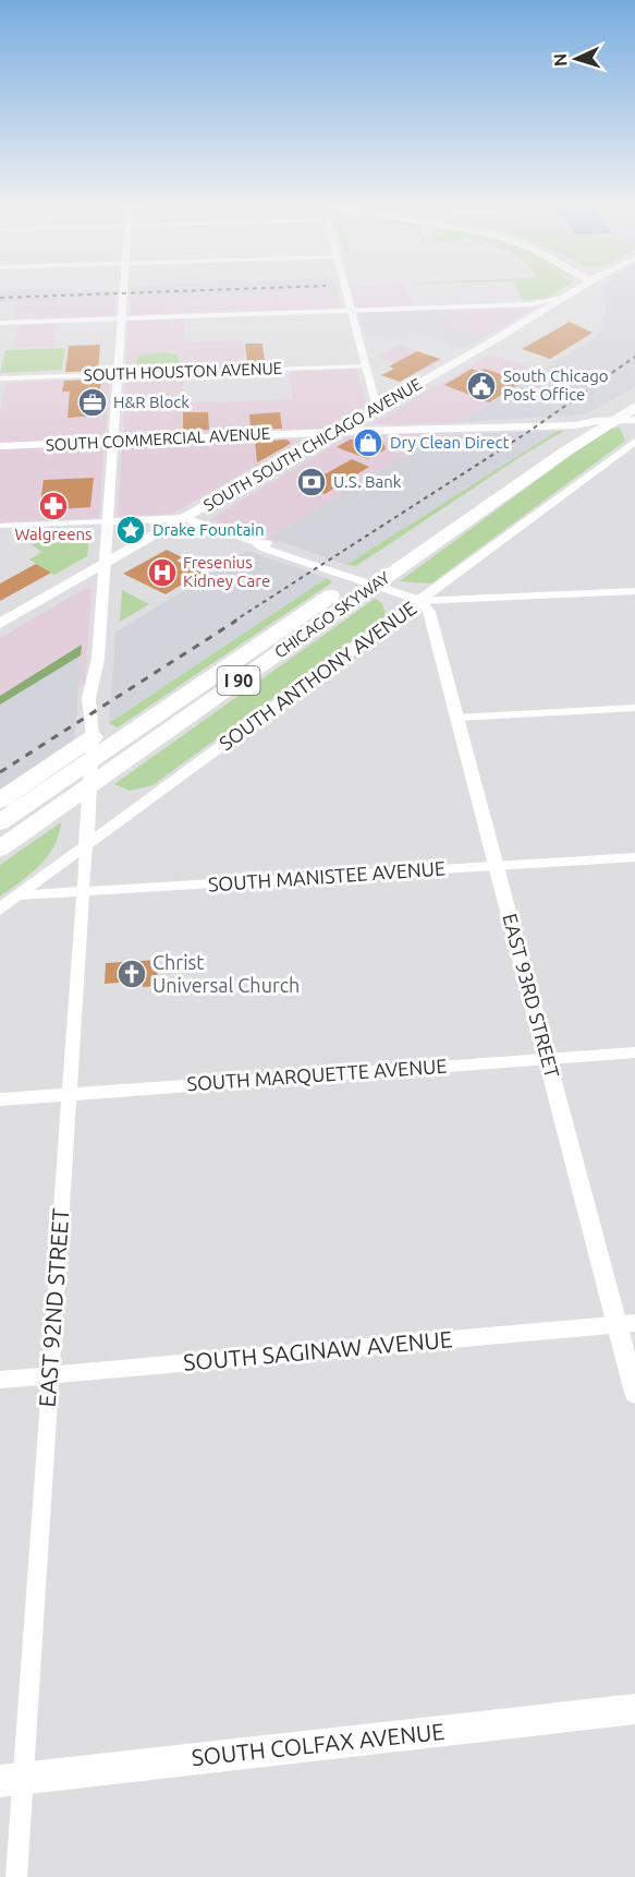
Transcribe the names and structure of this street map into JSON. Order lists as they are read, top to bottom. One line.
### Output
{"streets":{"highway":["CHICAGO SKYWAY","I 90"],"main road":["SOUTH COMMERCIAL AVENUE","SOUTH SOUTH CHICAGO AVENUE","SOUTH COLFAX AVENUE"],"street":["SOUTH HOUSTON AVENUE","SOUTH ANTHONY AVENUE","SOUTH MANISTEE AVENUE","EAST 93RD STREET","SOUTH MARQUETTE AVENUE","EAST 92ND STREET","SOUTH SAGINAW AVENUE"]},"crossings":[["SOUTH HOUSTON AVENUE","EAST 92ND STREET"],["SOUTH COMMERCIAL AVENUE","SOUTH SOUTH CHICAGO AVENUE"],["SOUTH COMMERCIAL AVENUE","EAST 92ND STREET"],["SOUTH SOUTH CHICAGO AVENUE","EAST 92ND STREET"],["SOUTH ANTHONY AVENUE","SOUTH MANISTEE AVENUE"],["SOUTH ANTHONY AVENUE","EAST 93RD STREET"],["SOUTH ANTHONY AVENUE","EAST 92ND STREET"],["SOUTH MANISTEE AVENUE","EAST 93RD STREET"],["SOUTH MANISTEE AVENUE","EAST 92ND STREET"],["EAST 93RD STREET","SOUTH MARQUETTE AVENUE"],["EAST 93RD STREET","SOUTH SAGINAW AVENUE"],["SOUTH MARQUETTE AVENUE","EAST 92ND STREET"],["EAST 92ND STREET","SOUTH SAGINAW AVENUE"],["EAST 92ND STREET","SOUTH COLFAX AVENUE"]],"places":{"public building":["South Chicago Post Office"],"office":["H&R Block"],"shop":["Dry Clean Direct"],"bank":["U.S. Bank"],"pharmacy":["Walgreens"],"place":["Drake Fountain"],"hospital":["Fresenius Kidney Care"],"church":["Christ Universal Church"]},"north":"left"}
